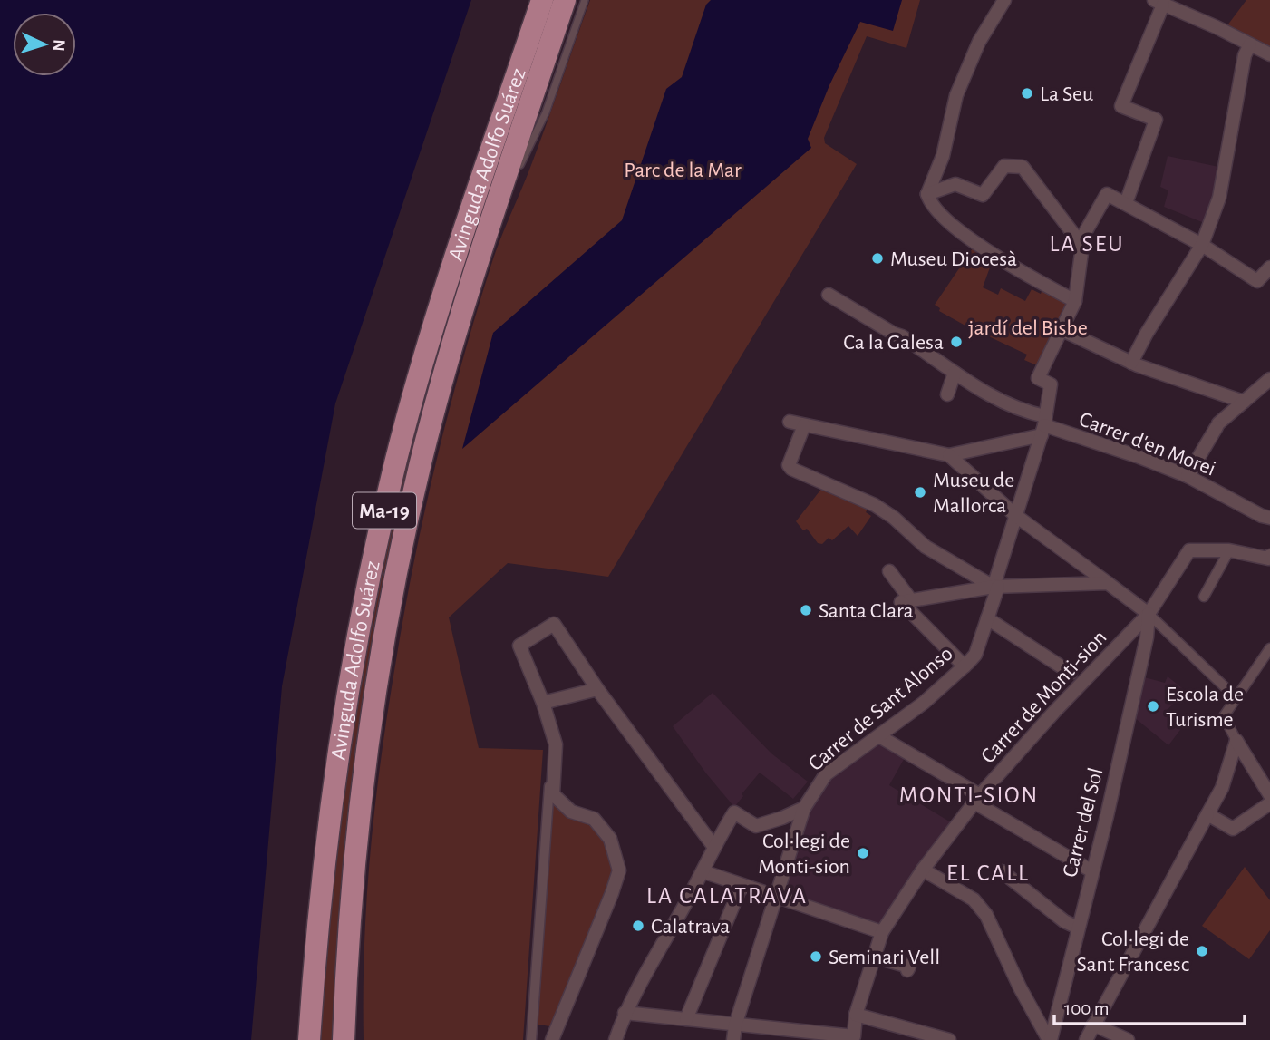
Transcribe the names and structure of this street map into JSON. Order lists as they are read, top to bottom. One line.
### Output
{"streets":{"highway":["Avinguda Adolfo Suárez","Ma-19"],"street":["Carrer d'en Morei","Carrer de Monti-sion","Carrer de Sant Alonso","Carrer del Sol"]},"crossings":[["Carrer d'en Morei","Carrer de Sant Alonso"],["Carrer de Monti-sion","Carrer del Sol"]],"districts":["LA SEU","MONTI-SION","EL CALL","LA CALATRAVA"],"parks":["Parc de la Mar","jardí del Bisbe"],"places":["La Seu","Museu Diocesà","Ca la Galesa","Museu de Mallorca","Santa Clara","Escola de Turisme","Col·legi de Monti-sion","Calatrava","Col·legi de Sant Francesc","Seminari Vell"],"scale_bar":"100 m","north":"right"}
